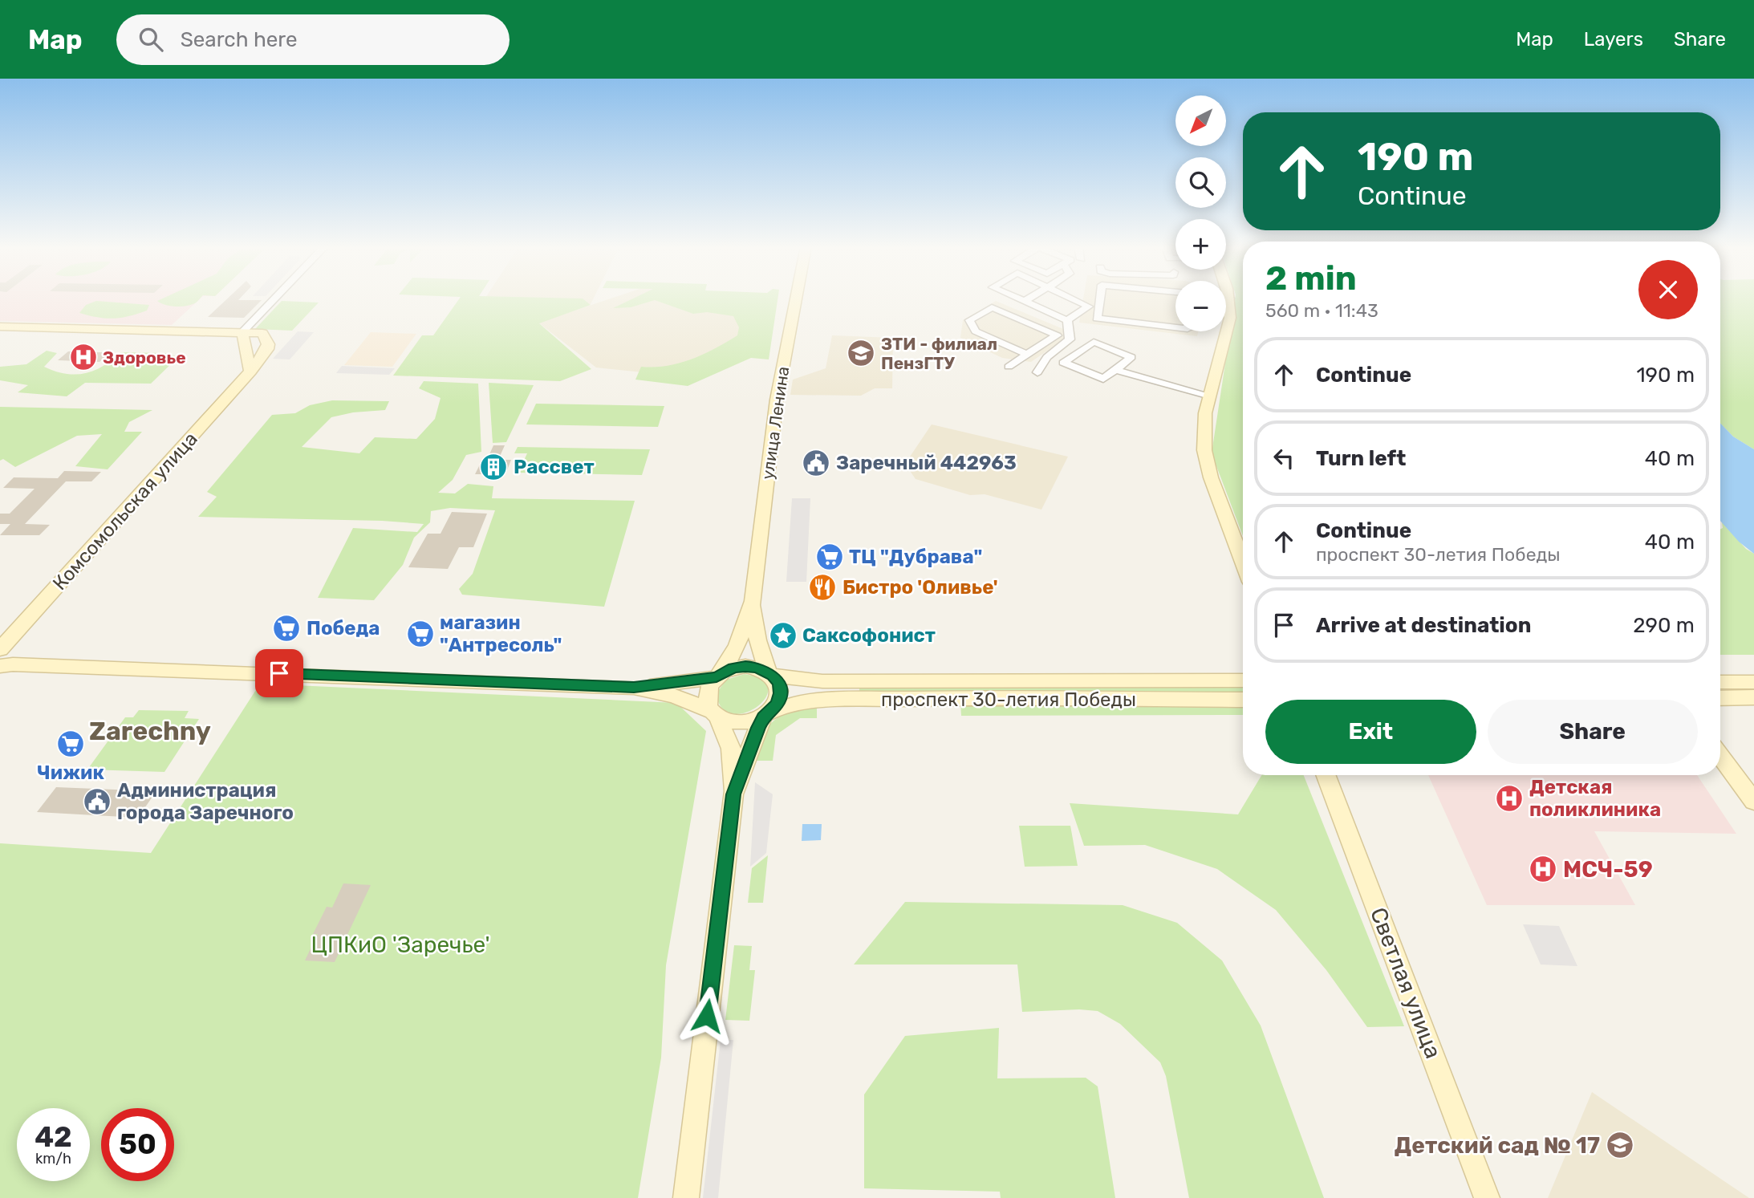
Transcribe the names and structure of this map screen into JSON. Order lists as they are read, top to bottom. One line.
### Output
{"streets":{"main road":["улица Ленина","Комсомольская улица","проспект 30-летия Победы","Светлая улица"]},"crossings":[["улица Ленина","проспект 30-летия Победы"]],"districts":["Zarechny"],"parks":["ЦПКиО 'Заречье'"],"places":{"school or university":["ЗТИ - филиал ПензГТУ","Детский сад № 17"],"hospital":["Здоровье","Детская поликлиника","МСЧ-59"],"public building":["Заречный 442963","Администрация города Заречного"],"building":["Рассвет"],"supermarket":["ТЦ \"Дубрава\"","Победа","магазин \"Антресоль\"","Чижик"],"restaurant":["Бистро 'Оливье'"],"place":["Саксофонист"]},"north":"bottom left","page":{"header":"Map","search":"Search here","nav":["Map","Layers","Share"],"map_buttons":["+","−"],"turn":["190 m","Continue"],"heading":["2 min","560 m · 11:43"],"list":[{"name":"Continue","value":"190 m"},{"name":"Turn left","value":"40 m"},{"name":"Continue","note":"проспект 30-летия Победы","value":"40 m"},{"name":"Arrive at destination","value":"290 m"}],"buttons":["Exit","Share"],"speed":"42 km/h","limit":"50"}}
